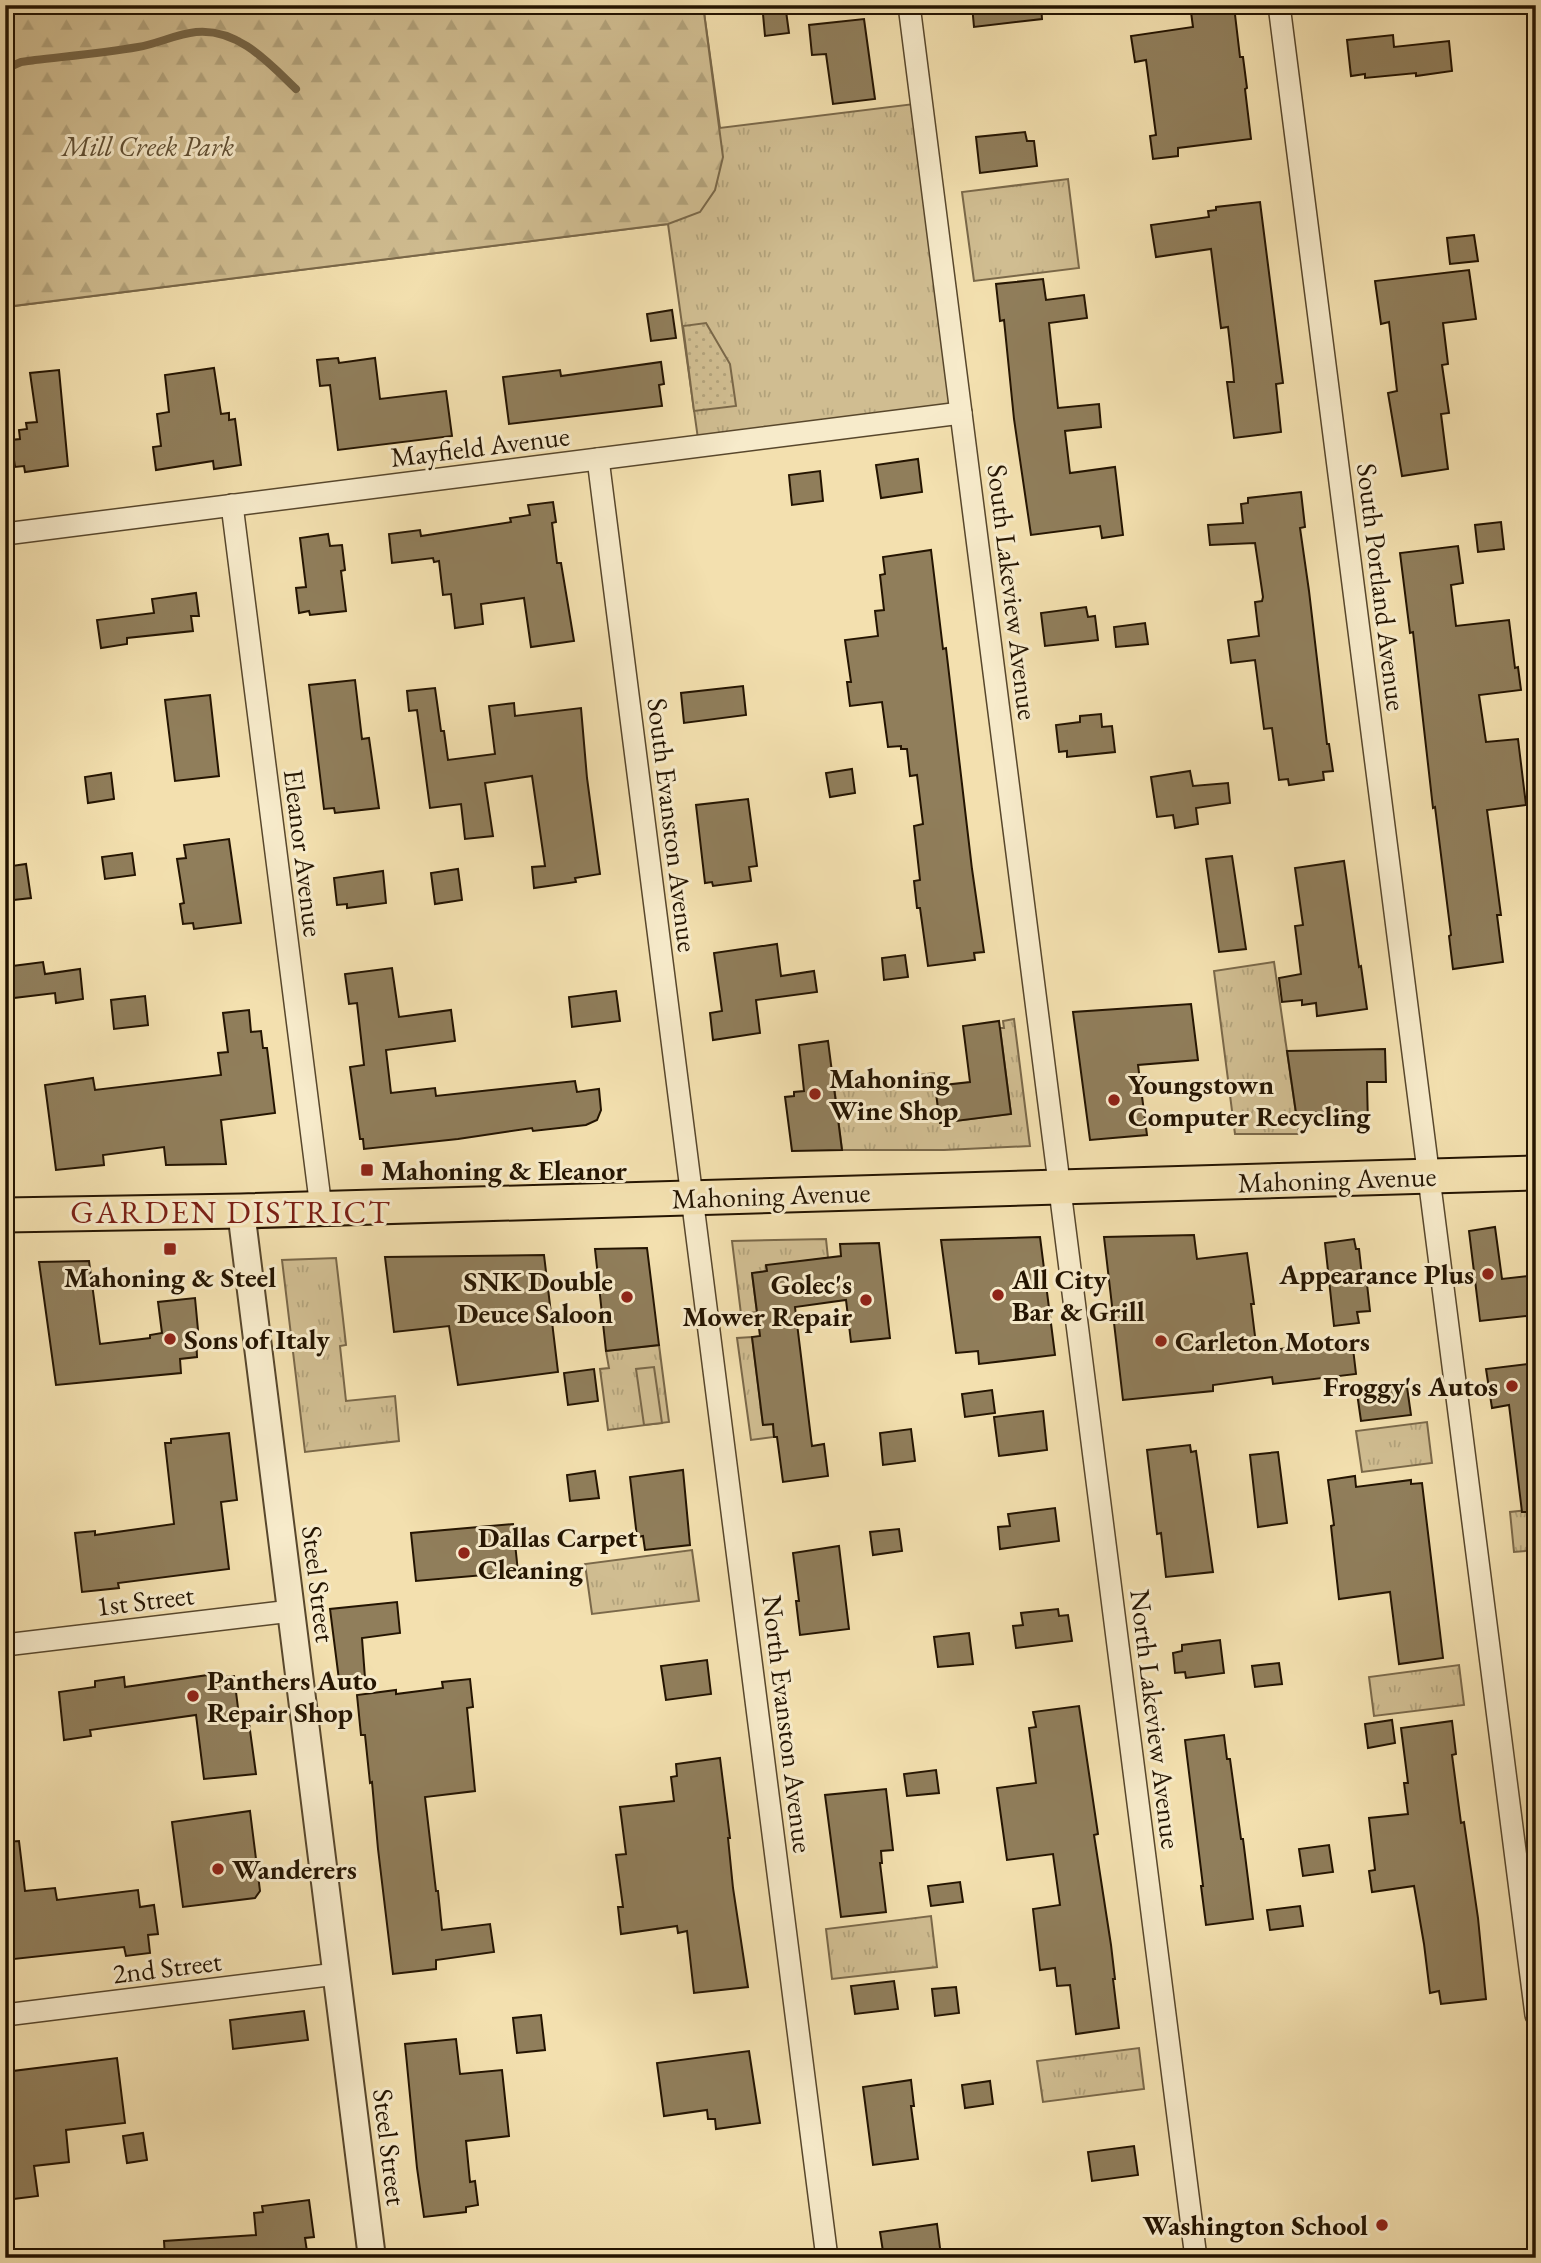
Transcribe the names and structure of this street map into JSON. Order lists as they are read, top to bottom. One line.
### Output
{"streets":{"main road":["Mahoning Avenue"],"street":["Mayfield Avenue","South Portland Avenue","South Lakeview Avenue","South Evanston Avenue","Eleanor Avenue","Steel Street","1st Street","North Lakeview Avenue","North Evanston Avenue","2nd Street"]},"crossings":[["Mayfield Avenue","South Lakeview Avenue"],["Mayfield Avenue","South Evanston Avenue"],["Mayfield Avenue","Eleanor Avenue"],["South Portland Avenue","Mahoning Avenue"],["South Lakeview Avenue","Mahoning Avenue"],["South Lakeview Avenue","North Lakeview Avenue"],["South Evanston Avenue","Mahoning Avenue"],["South Evanston Avenue","North Evanston Avenue"],["Eleanor Avenue","Mahoning Avenue"],["Mahoning Avenue","Steel Street"],["Mahoning Avenue","North Lakeview Avenue"],["Mahoning Avenue","North Evanston Avenue"],["Steel Street","1st Street"],["Steel Street","2nd Street"]],"districts":["GARDEN DISTRICT"],"parks":["Mill Creek Park"],"places":{"other":["Mahoning Wine Shop","Youngstown Computer Recycling","Appearance Plus","All City Bar & Grill","SNK Double Deuce Saloon","Golec's Mower Repair","Sons of Italy","Carleton Motors","Froggy's Autos","Dallas Carpet Cleaning","Panthers Auto Repair Shop","Wanderers","Washington School"],"transit":["Mahoning & Eleanor","Mahoning & Steel"]}}
